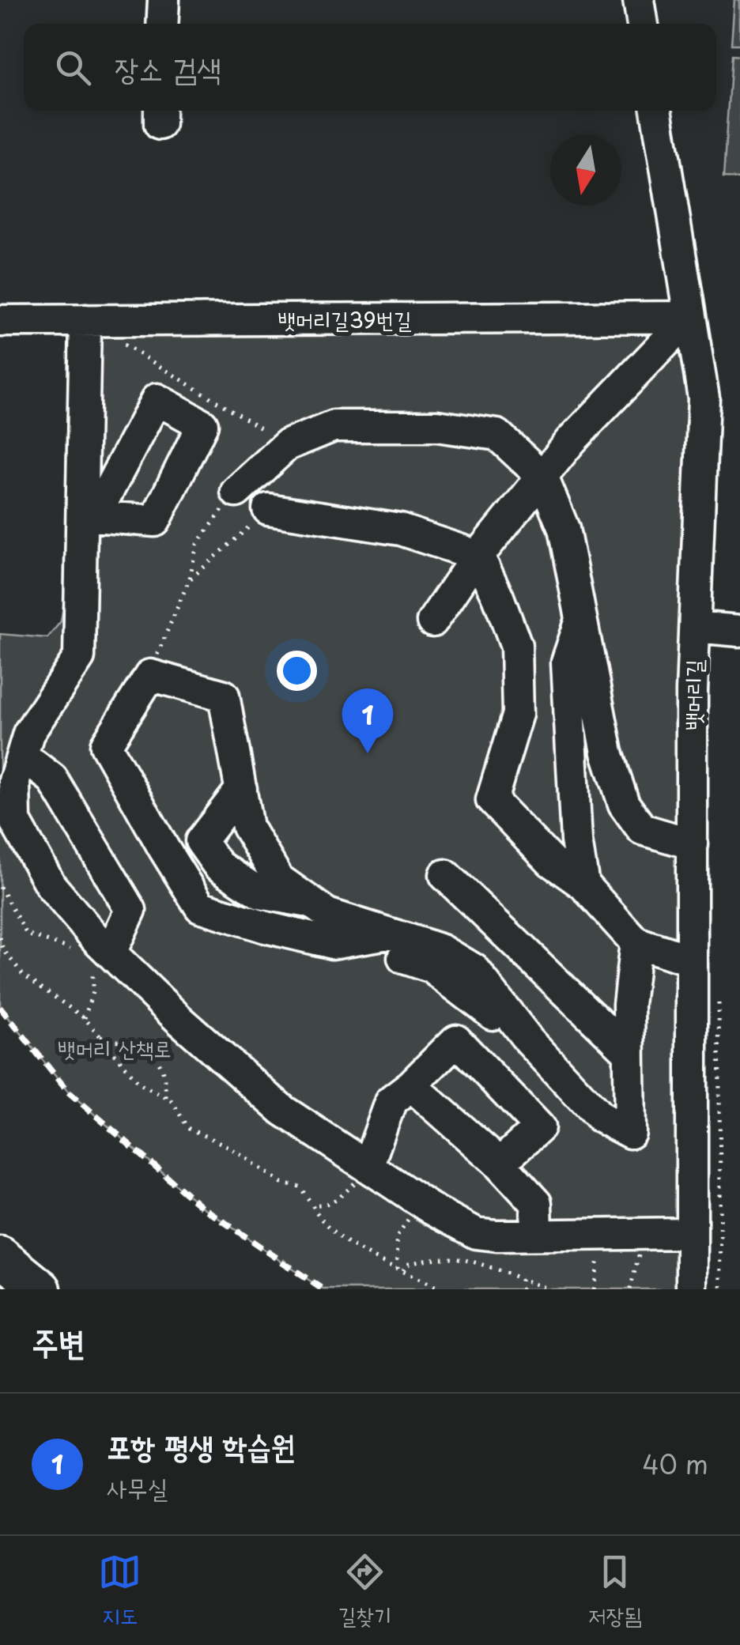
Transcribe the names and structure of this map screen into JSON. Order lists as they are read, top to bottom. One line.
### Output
{"streets":{"street":["뱃머리길39번길","뱃머리길"]},"crossings":[["뱃머리길39번길","뱃머리길"]],"parks":["뱃머리 산책로"],"north":"bottom","page":{"search":"장소 검색","pins":"1","heading":"주변","list":[{"mark":"1","name":"포항 평생 학습원","note":"사무실","value":"40 m"}],"nav":["지도","길찾기","저장됨"]}}
